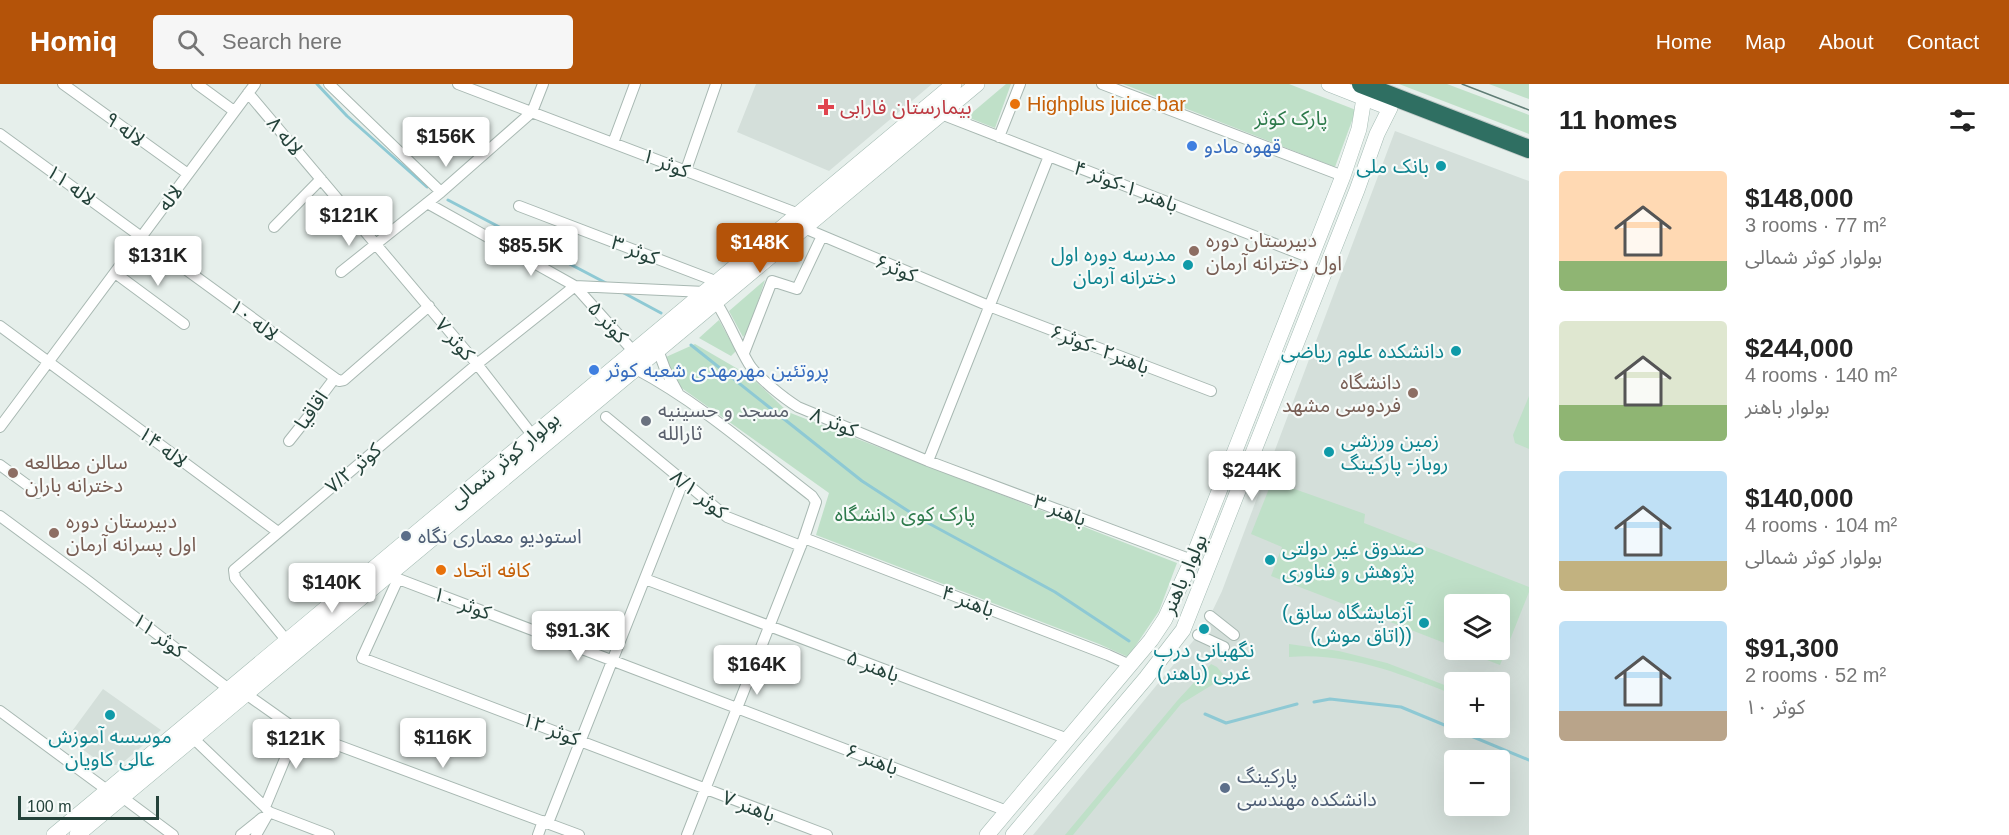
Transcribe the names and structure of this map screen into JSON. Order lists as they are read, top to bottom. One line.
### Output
{"streets":{"street":["لاله ۹","لاله ۸","کوثر ۱","لاله ۱۱","باهنر ۱-کوثر ۴","لاله","کوثر ۳","کوثر۶","لاله ۱۰","کوثر ۵","کوثر ۷","باهنر۲ -کوثر۶","اقاقیا","کوثر ۸","لاله ۱۴","بولوار کوثر شمالی","کوثر ۷/۲","کوثر ۸/۱","باهنر ۳","بولوار باهنر","باهنر ۴","کوثر ۱۰","کوثر ۱۱","باهنر ۵","کوثر ۱۲","باهنر ۶","باهنر ۷"]},"crossings":[["لاله ۹","لاله"],["لاله ۸","لاله"],["لاله ۸","کوثر ۷"],["کوثر ۱","کوثر۶"],["کوثر ۱","بولوار کوثر شمالی"],["لاله ۱۱","لاله"],["لاله ۱۱","لاله ۱۰"],["باهنر ۱-کوثر ۴","بولوار کوثر شمالی"],["باهنر ۱-کوثر ۴","بولوار باهنر"],["لاله","لاله ۱۰"],["لاله","لاله ۱۴"],["کوثر ۳","بولوار کوثر شمالی"],["کوثر۶","باهنر۲ -کوثر۶"],["کوثر۶","بولوار کوثر شمالی"],["لاله ۱۰","اقاقیا"],["کوثر ۵","بولوار کوثر شمالی"],["کوثر ۵","کوثر ۷/۲"],["کوثر ۷","اقاقیا"],["کوثر ۷","بولوار کوثر شمالی"],["کوثر ۷","کوثر ۷/۲"],["کوثر ۸","باهنر ۳"],["لاله ۱۴","کوثر ۷/۲"],["بولوار کوثر شمالی","کوثر ۷/۲"],["بولوار کوثر شمالی","کوثر ۱۰"],["بولوار کوثر شمالی","کوثر ۱۱"],["بولوار کوثر شمالی","کوثر ۱۲"],["کوثر ۸/۱","باهنر ۴"],["باهنر ۳","بولوار باهنر"],["بولوار باهنر","باهنر ۴"],["بولوار باهنر","باهنر ۵"],["بولوار باهنر","باهنر ۶"],["کوثر ۱۰","کوثر ۱۲"],["کوثر ۱۰","باهنر ۶"],["کوثر ۱۲","باهنر ۷"]],"parks":["پارک کوثر","پارک کوی دانشگاه"],"places":{"other":["Highplus juice bar","قهوه مادو","بانک ملی","دبیرستان دوره اول دخترانه آرمان","مدرسه دوره اول دخترانه آرمان","دانشکده علوم ریاضی","پروتئین مهرمهدی شعبه کوثر","دانشگاه فردوسی مشهد","مسجد و حسینیه ثارالله","زمین ورزشی روباز- پارکینگ","سالن مطالعه دخترانه باران","دبیرستان دوره اول پسرانه آرمان","استودیو معماری نگاه","صندوق غیر دولتی پژوهش و فناوری","کافه اتحاد","(آزمایشگاه سابق (اتاق موش))","نگهبانی درب غربی (باهنر)","موسسه آموزش عالی کاویان","پارکینگ دانشکده مهندسی"],"health":["بیمارستان فارابی"]},"scale_bar":"100 m","page":{"header":"Homiq","search":"Search here","nav":["Home","Map","About","Contact"],"heading":"11 homes","price":["$156K","$121K","$148K","$85.5K","$131K","$244K","$140K","$91.3K","$164K","$116K","$121K"],"list":[{"name":"$148,000","note":"3 rooms · 77 m² · بولوار کوثر شمالی"},{"name":"$244,000","note":"4 rooms · 140 m² · بولوار باهنر"},{"name":"$140,000","note":"4 rooms · 104 m² · بولوار کوثر شمالی"},{"name":"$91,300","note":"2 rooms · 52 m² · کوثر ۱۰"}],"map_buttons":["+","−"],"scale":"100 m"}}
